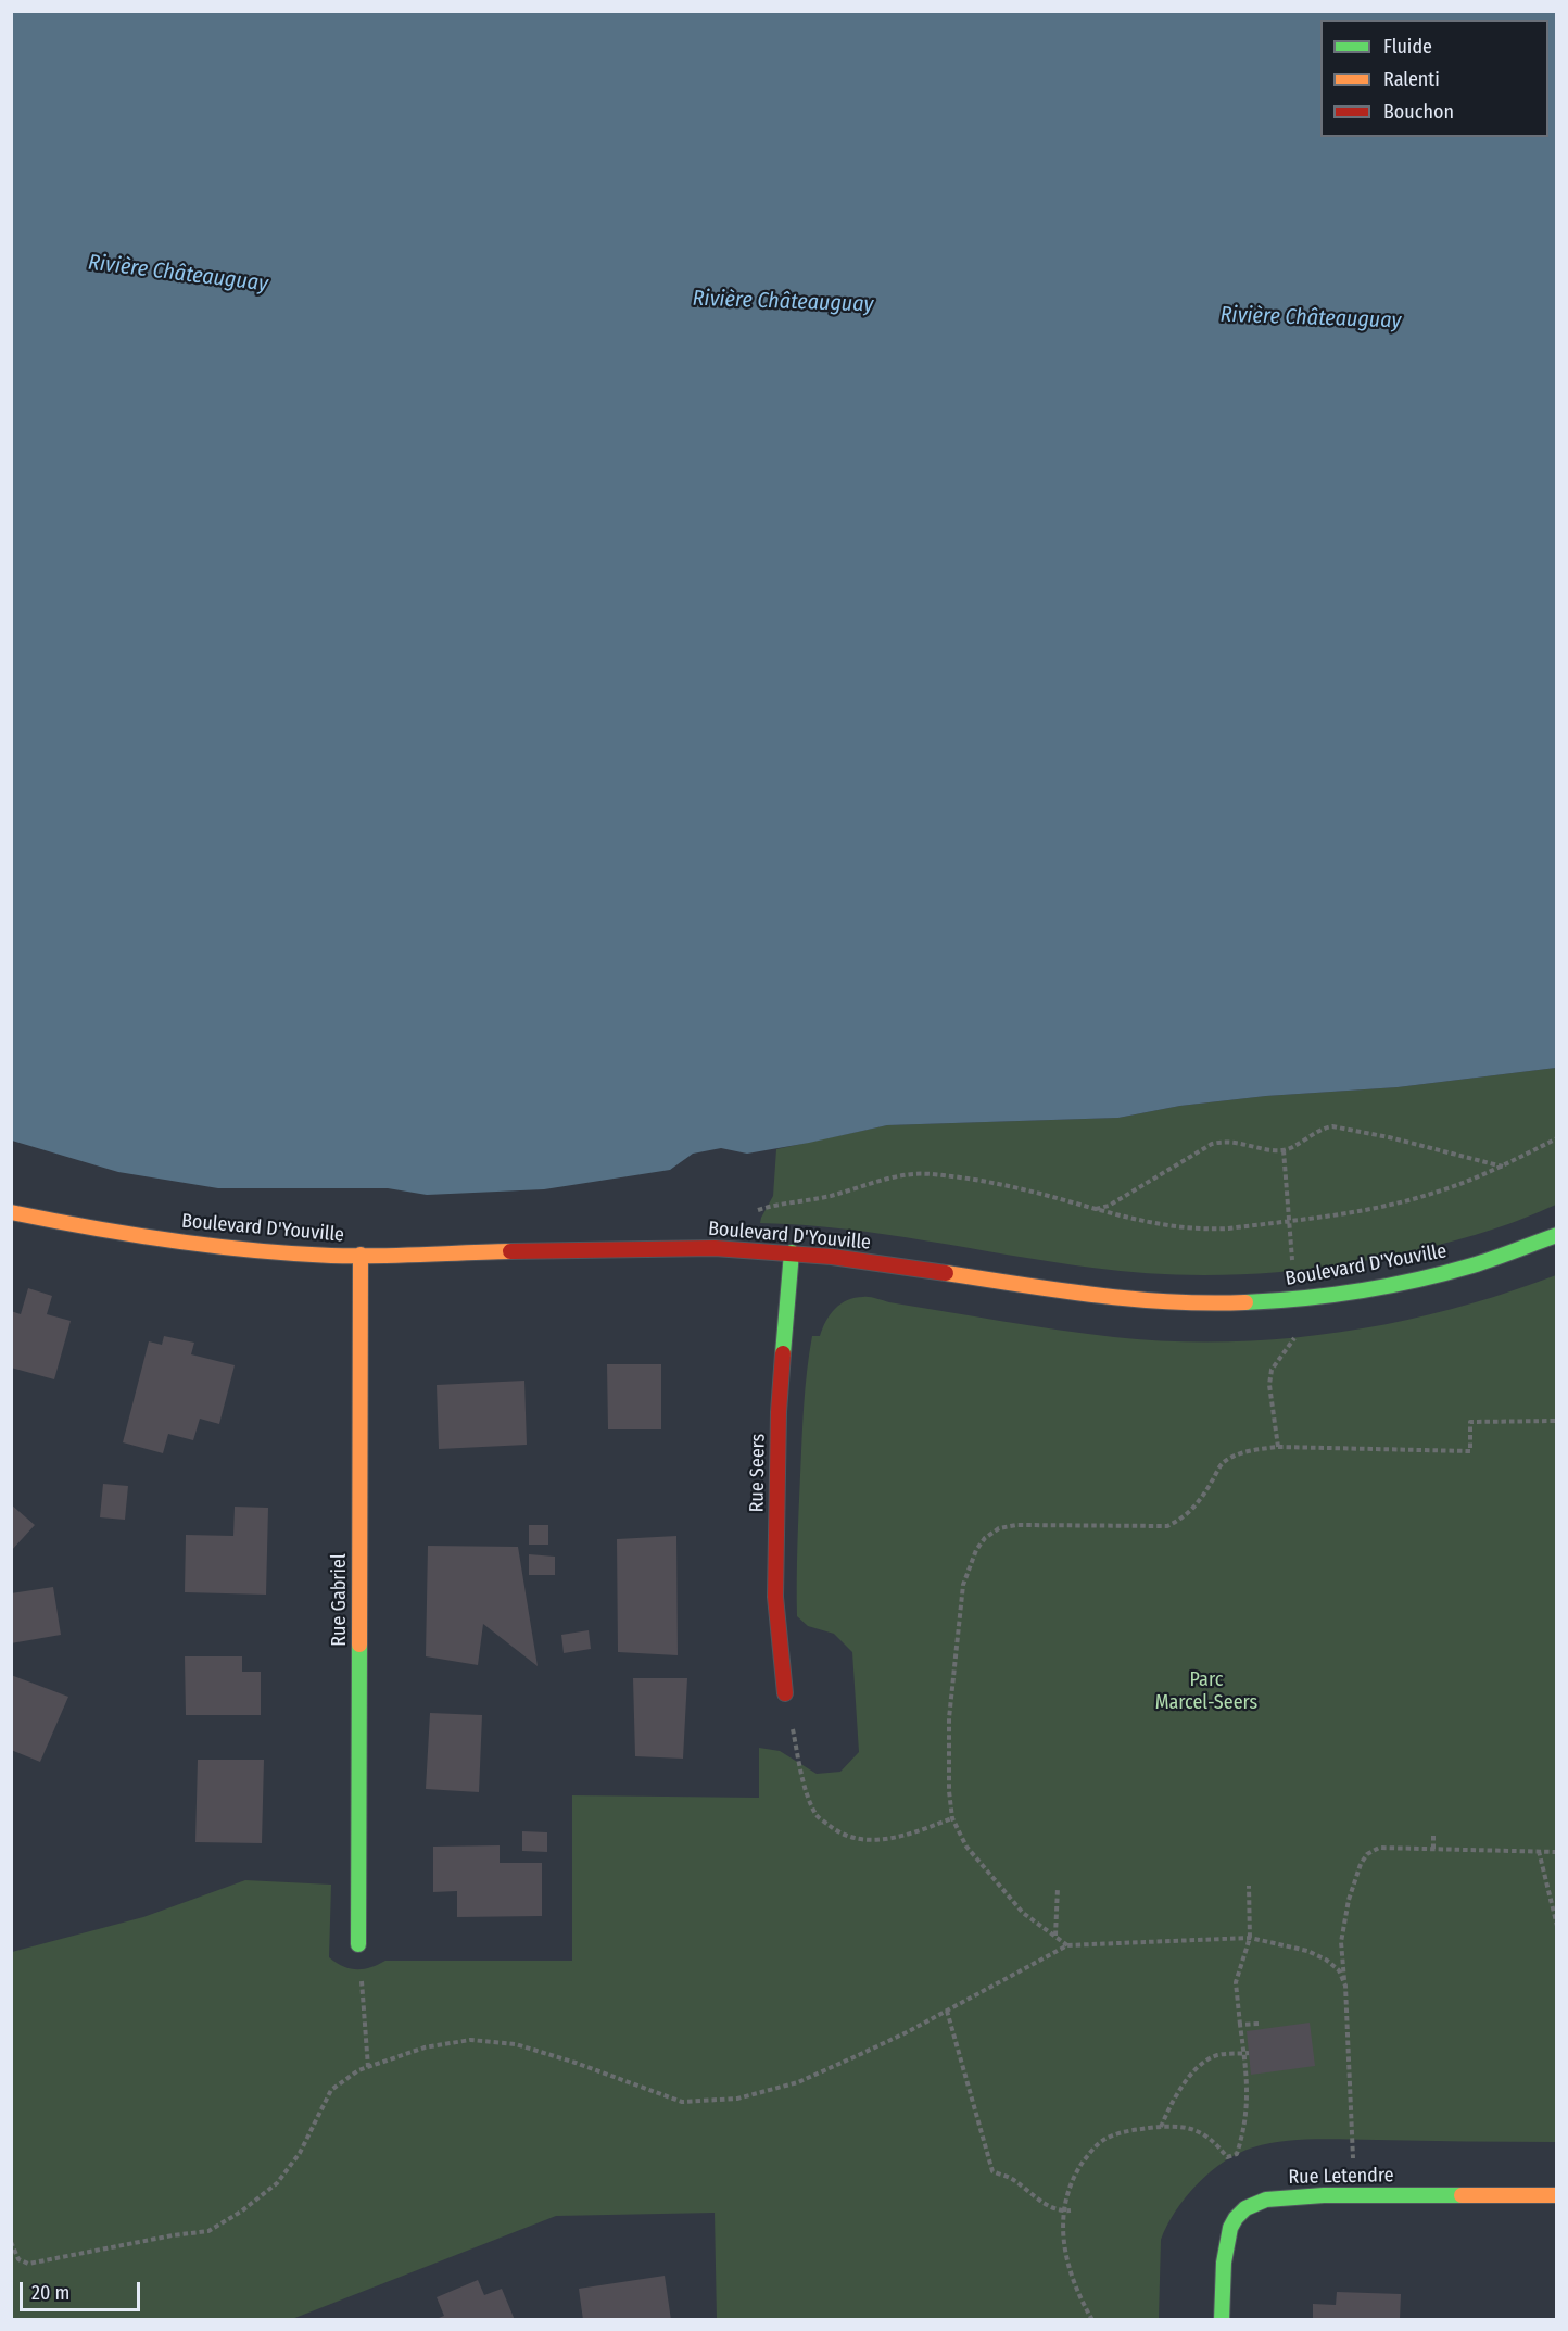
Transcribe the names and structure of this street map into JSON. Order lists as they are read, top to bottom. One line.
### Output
{"streets":{"street":["Boulevard D'Youville","Rue Seers","Rue Gabriel","Rue Letendre"]},"crossings":[["Boulevard D'Youville","Rue Seers"],["Boulevard D'Youville","Rue Gabriel"]],"water":["Rivière Châteauguay"],"parks":["Parc Marcel-Seers"],"legend":["Fluide","Ralenti","Bouchon"],"scale_bar":"20 m"}
